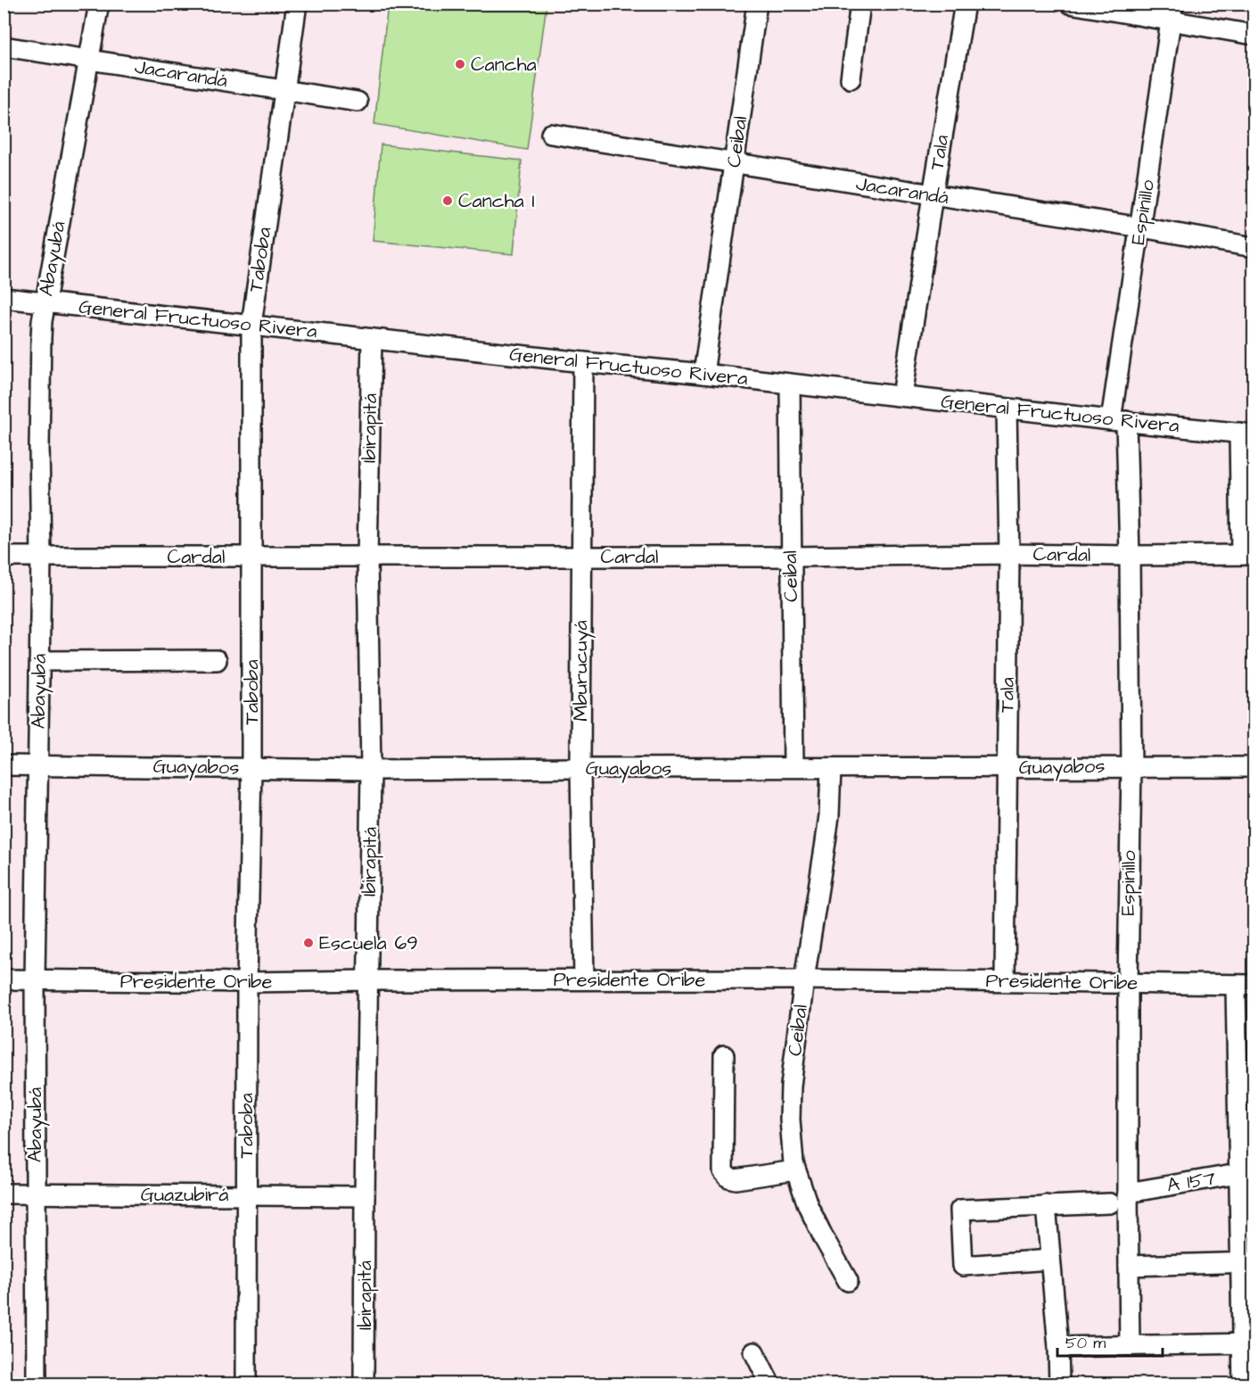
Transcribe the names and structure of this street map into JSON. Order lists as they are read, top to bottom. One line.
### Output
{"streets":{"street":["Jacarandá","Ceibal","Tala","Espinillo","Abayubá","Taboba","General Fructuoso Rivera","Ibirapitá","Cardal","Mburucuyá","Guayabos","Presidente Oribe","A 157","Guazubirá"]},"crossings":[["Jacarandá","Ceibal"],["Jacarandá","Tala"],["Jacarandá","Espinillo"],["Jacarandá","Abayubá"],["Jacarandá","Taboba"],["Ceibal","General Fructuoso Rivera"],["Ceibal","Cardal"],["Ceibal","Guayabos"],["Ceibal","Presidente Oribe"],["Tala","General Fructuoso Rivera"],["Tala","Cardal"],["Tala","Guayabos"],["Tala","Presidente Oribe"],["Espinillo","General Fructuoso Rivera"],["Espinillo","Cardal"],["Espinillo","Guayabos"],["Espinillo","Presidente Oribe"],["Espinillo","A 157"],["Abayubá","General Fructuoso Rivera"],["Abayubá","Cardal"],["Abayubá","Guayabos"],["Abayubá","Presidente Oribe"],["Abayubá","Guazubirá"],["Taboba","General Fructuoso Rivera"],["Taboba","Cardal"],["Taboba","Guayabos"],["Taboba","Presidente Oribe"],["Taboba","Guazubirá"],["General Fructuoso Rivera","Ibirapitá"],["General Fructuoso Rivera","Mburucuyá"],["Ibirapitá","Cardal"],["Ibirapitá","Guayabos"],["Ibirapitá","Presidente Oribe"],["Ibirapitá","Guazubirá"],["Cardal","Mburucuyá"],["Mburucuyá","Guayabos"],["Mburucuyá","Presidente Oribe"]],"places":["Cancha","Cancha I","Escuela 69"],"scale_bar":"50 m"}
